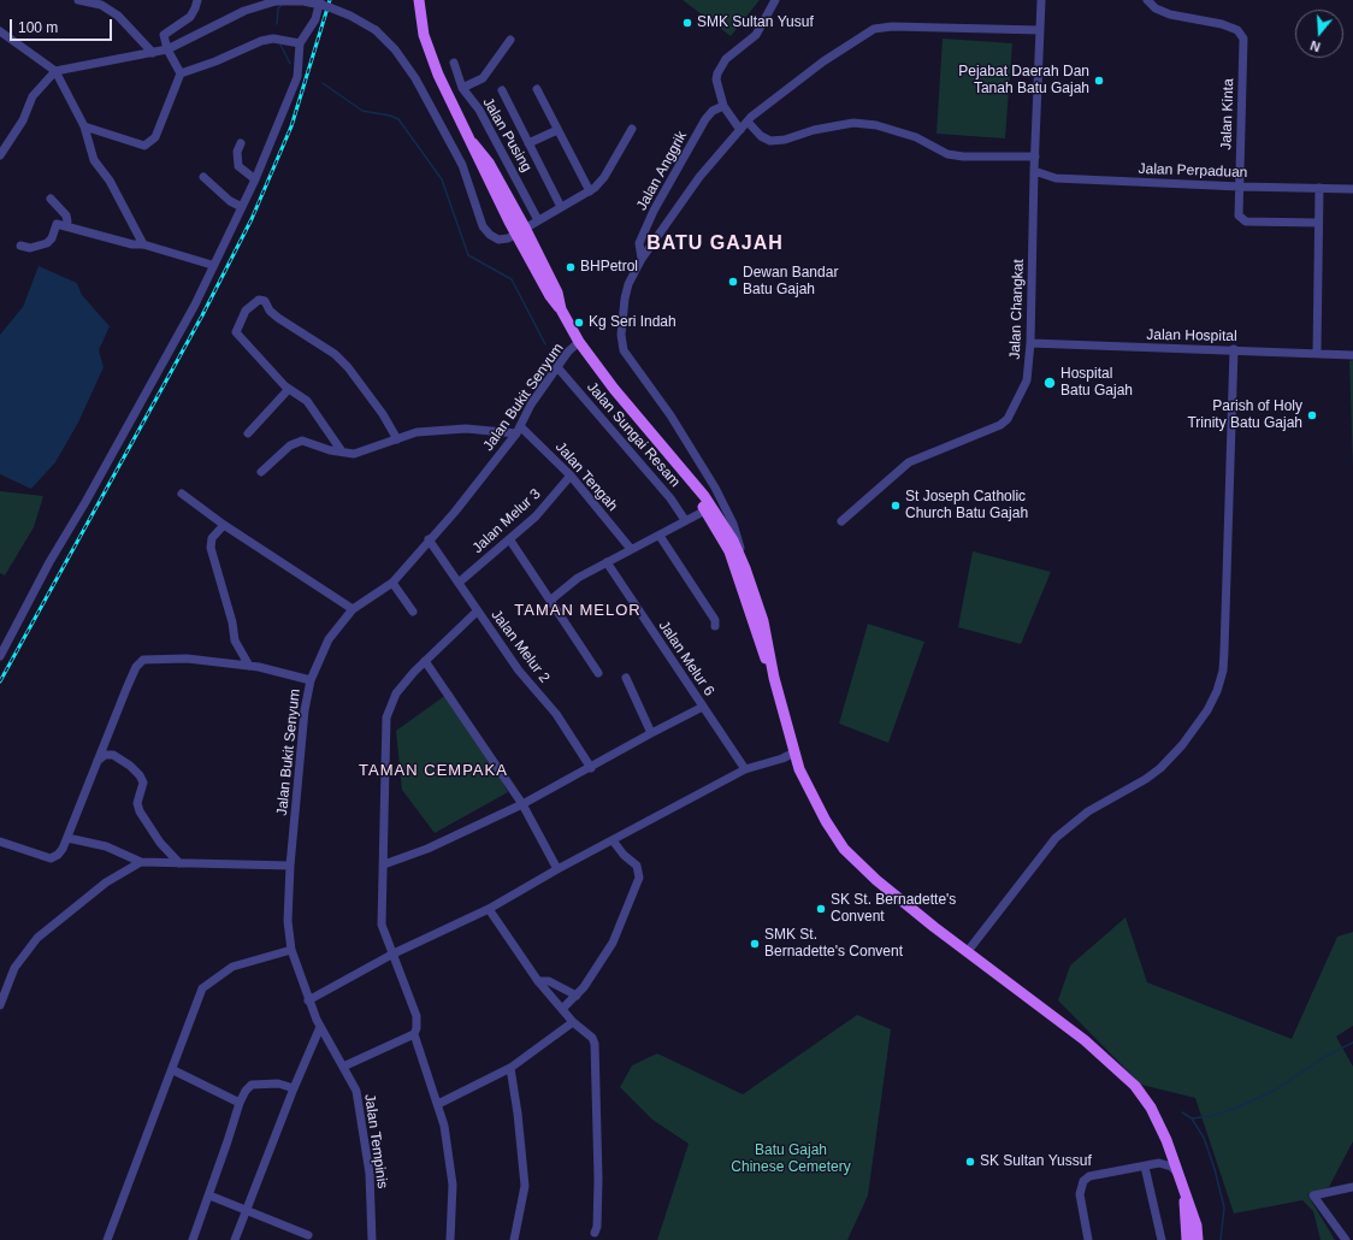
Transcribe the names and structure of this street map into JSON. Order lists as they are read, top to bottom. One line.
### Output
{"streets":{"street":["Jalan Kinta","Jalan Pusing","Jalan Anggrik","Jalan Perpaduan","Jalan Changkat","Jalan Hospital","Jalan Bukit Senyum","Jalan Sungai Resam","Jalan Tengah","Jalan Melur 3","Jalan Melur 2","Jalan Melur 6","Jalan Tempinis"]},"crossings":[["Jalan Kinta","Jalan Perpaduan"],["Jalan Perpaduan","Jalan Changkat"],["Jalan Changkat","Jalan Hospital"],["Jalan Bukit Senyum","Jalan Sungai Resam"],["Jalan Bukit Senyum","Jalan Tengah"],["Jalan Bukit Senyum","Jalan Melur 2"],["Jalan Bukit Senyum","Jalan Tempinis"],["Jalan Tengah","Jalan Melur 3"],["Jalan Melur 3","Jalan Melur 2"]],"districts":["BATU GAJAH","TAMAN MELOR","TAMAN CEMPAKA"],"parks":["Batu Gajah Chinese Cemetery"],"places":["SMK Sultan Yusuf","Pejabat Daerah Dan Tanah Batu Gajah","BHPetrol","Dewan Bandar Batu Gajah","Kg Seri Indah","Hospital Batu Gajah","Parish of Holy Trinity Batu Gajah","St Joseph Catholic Church Batu Gajah","SK St. Bernadette's Convent","SMK St. Bernadette's Convent","SK Sultan Yussuf"],"scale_bar":"100 m","north":"bottom"}
